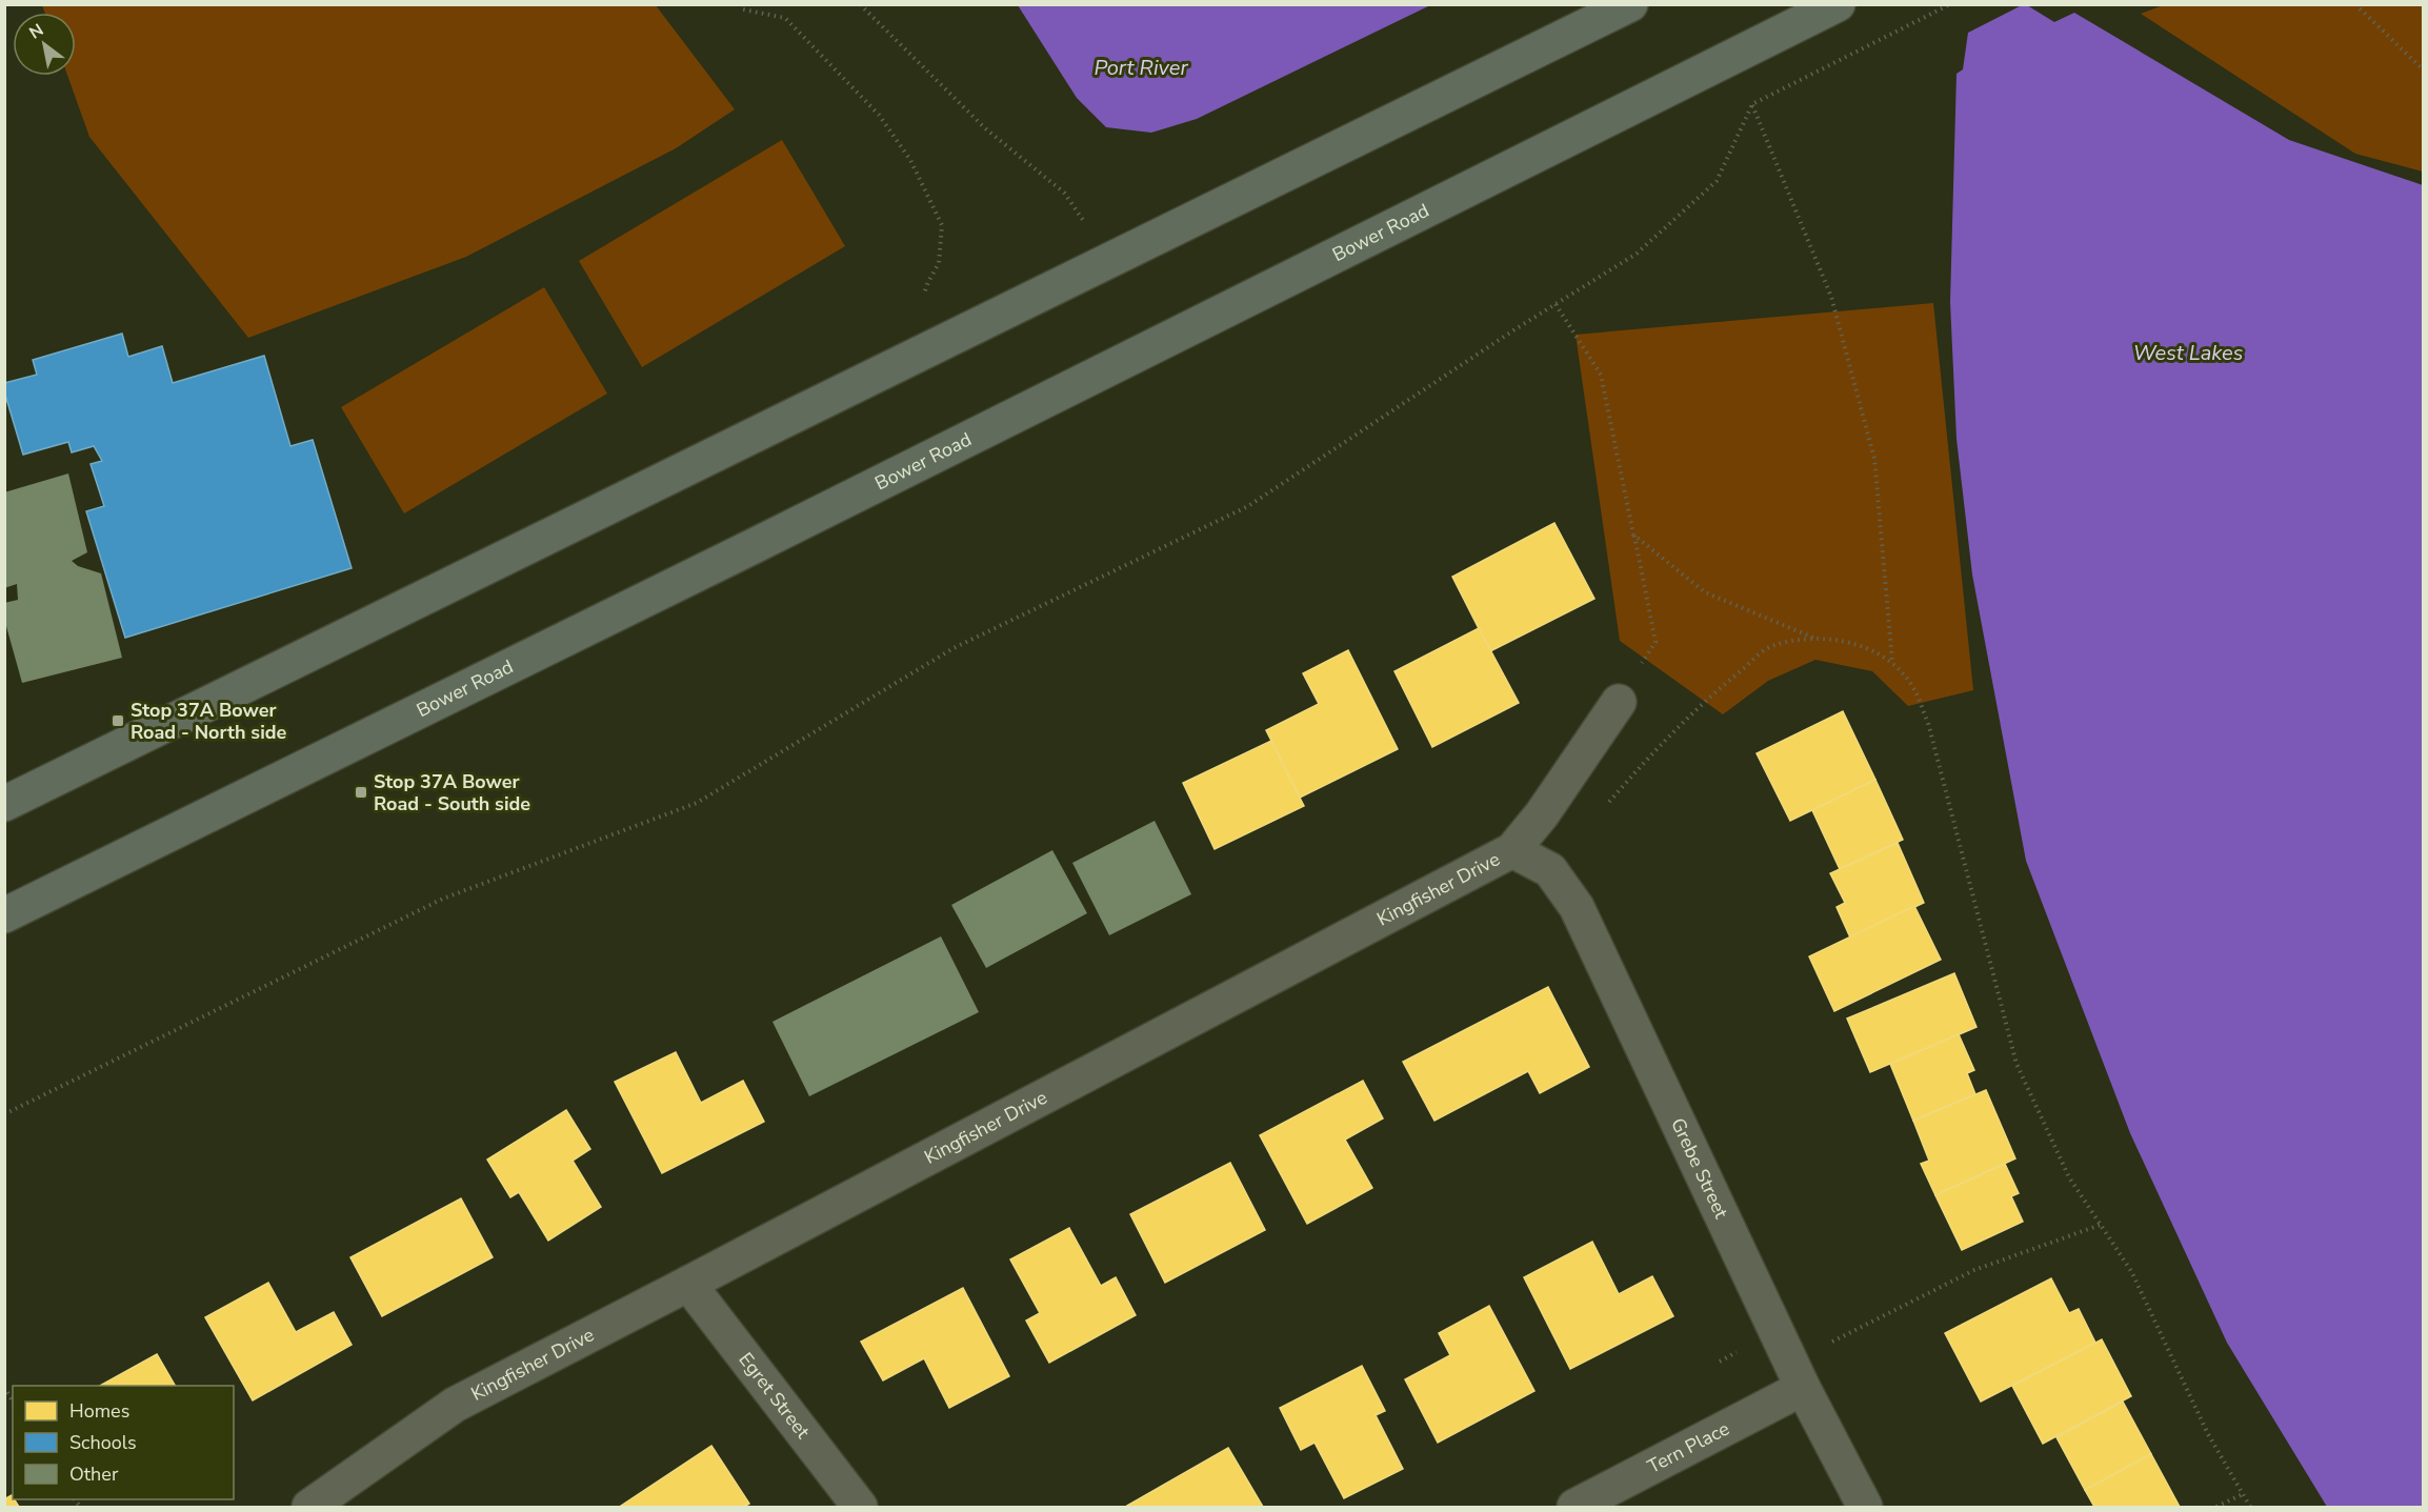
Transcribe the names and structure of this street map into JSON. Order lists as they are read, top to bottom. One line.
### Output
{"streets":{"main road":["Bower Road"],"street":["Kingfisher Drive","Grebe Street","Egret Street","Tern Place"]},"crossings":[["Kingfisher Drive","Grebe Street"],["Kingfisher Drive","Egret Street"],["Grebe Street","Tern Place"]],"water":["Port River","West Lakes"],"places":{"transit":["Stop 37A Bower Road - North side","Stop 37A Bower Road - South side"]},"legend":["Homes","Schools","Other"],"north":"top left"}
